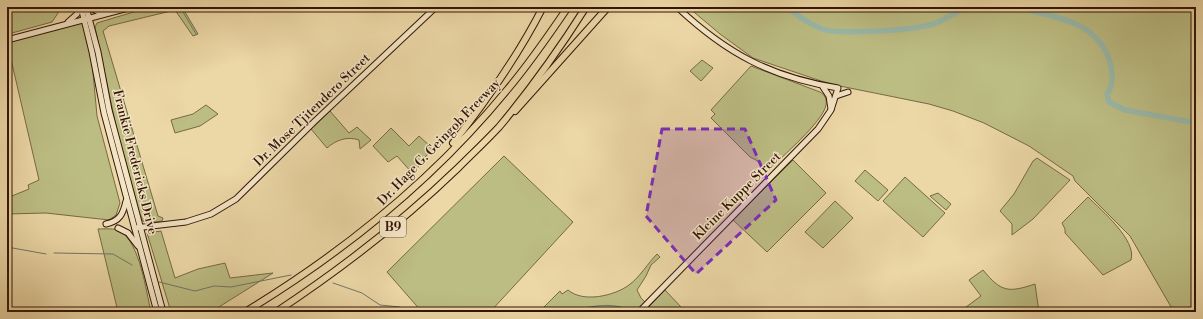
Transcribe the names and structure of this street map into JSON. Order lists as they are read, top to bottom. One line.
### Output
{"streets":{"highway":["Dr. Hage G. Geingob Freeway","B9"],"street":["Dr. Mose Tjitendero Street","Frankie Fredericks Drive","Kleine Kuppe Street"]},"crossings":[["Dr. Mose Tjitendero Street","Frankie Fredericks Drive"]]}
